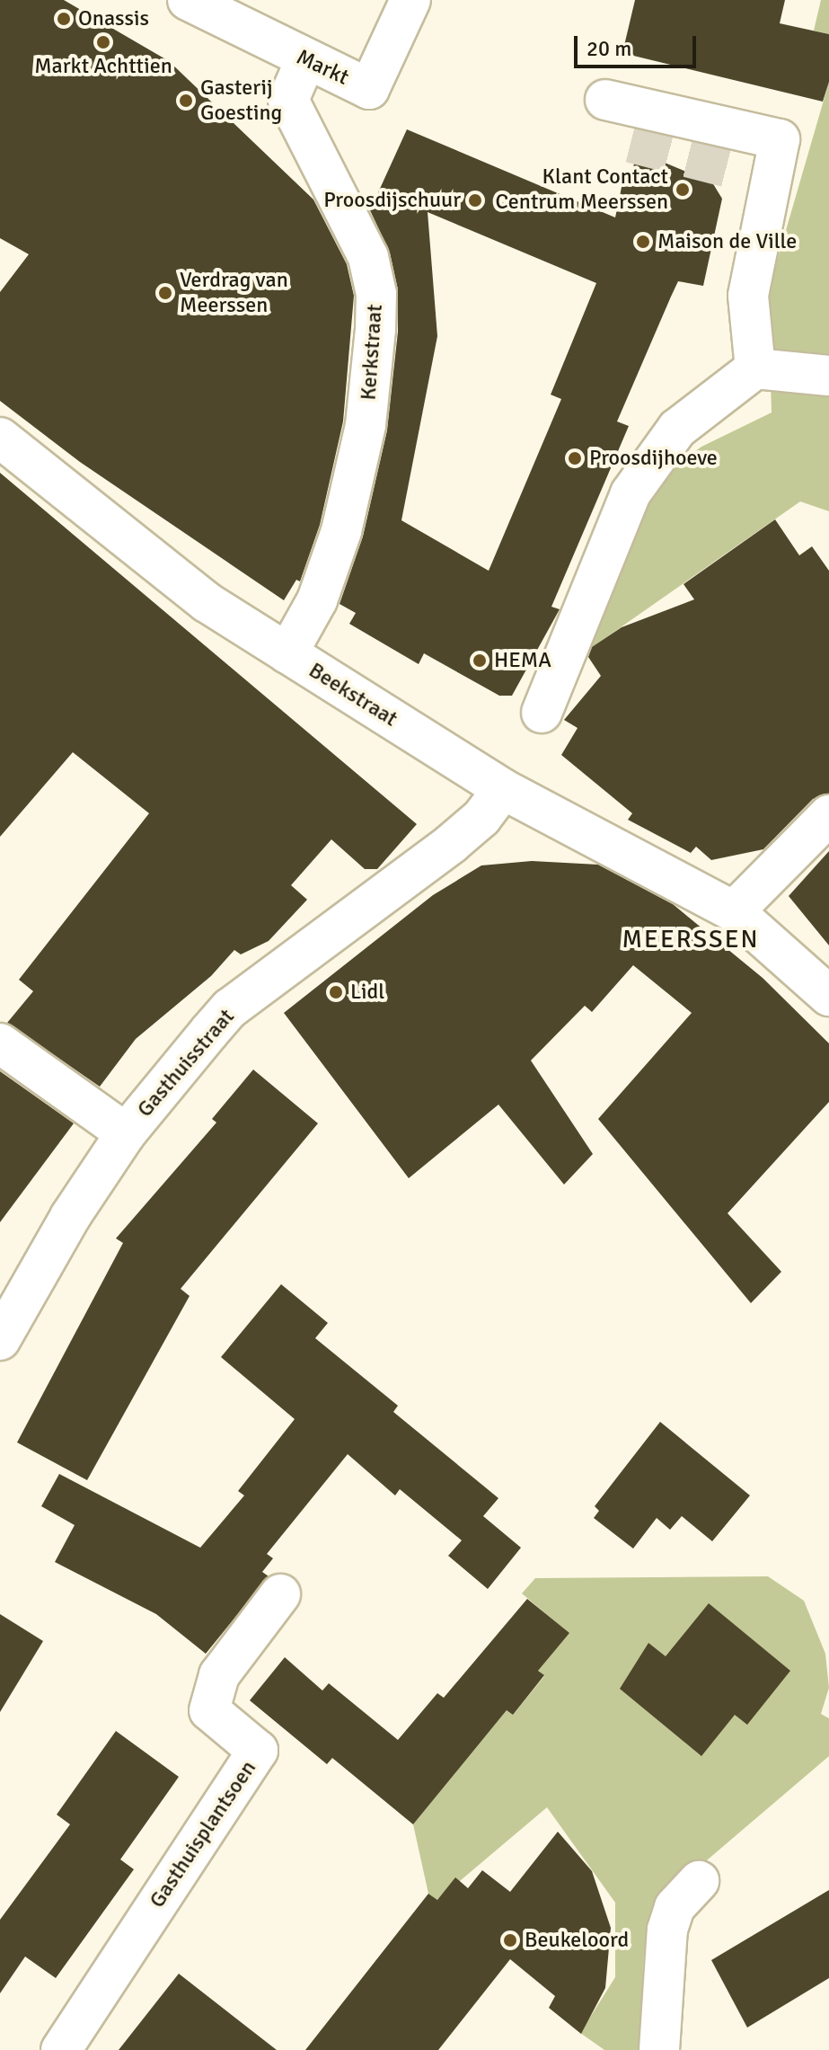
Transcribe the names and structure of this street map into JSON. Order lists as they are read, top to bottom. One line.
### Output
{"streets":{"street":["Markt","Kerkstraat","Beekstraat","Gasthuisstraat","Gasthuisplantsoen"]},"crossings":[["Markt","Kerkstraat"],["Kerkstraat","Beekstraat"],["Beekstraat","Gasthuisstraat"]],"districts":["MEERSSEN"],"places":["Onassis","Markt Achttien","Gasterij Goesting","Klant Contact Centrum Meerssen","Proosdijschuur","Maison de Ville","Verdrag van Meerssen","Proosdijhoeve","HEMA","Lidl","Beukeloord"],"scale_bar":"20 m"}
